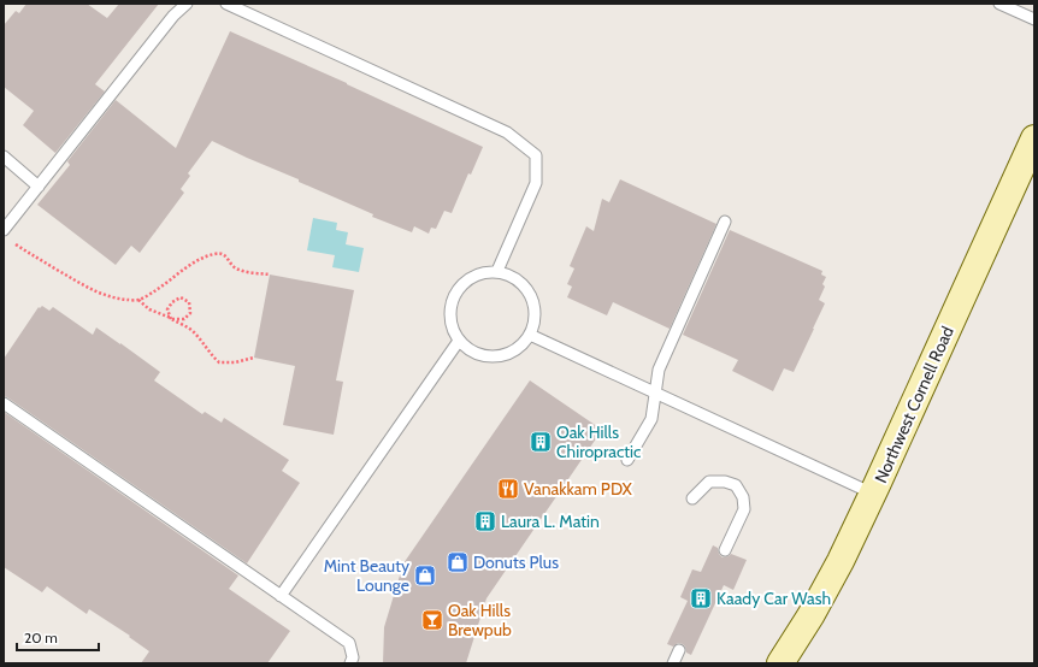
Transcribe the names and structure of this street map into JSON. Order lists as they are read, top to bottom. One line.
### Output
{"streets":{"main road":["Northwest Cornell Road"]},"places":{"building":["Oak Hills Chiropractic","Laura L. Matin","Kaady Car Wash"],"restaurant":["Vanakkam PDX"],"shop":["Donuts Plus","Mint Beauty Lounge"],"bar":["Oak Hills Brewpub"]},"scale_bar":"20 m"}
